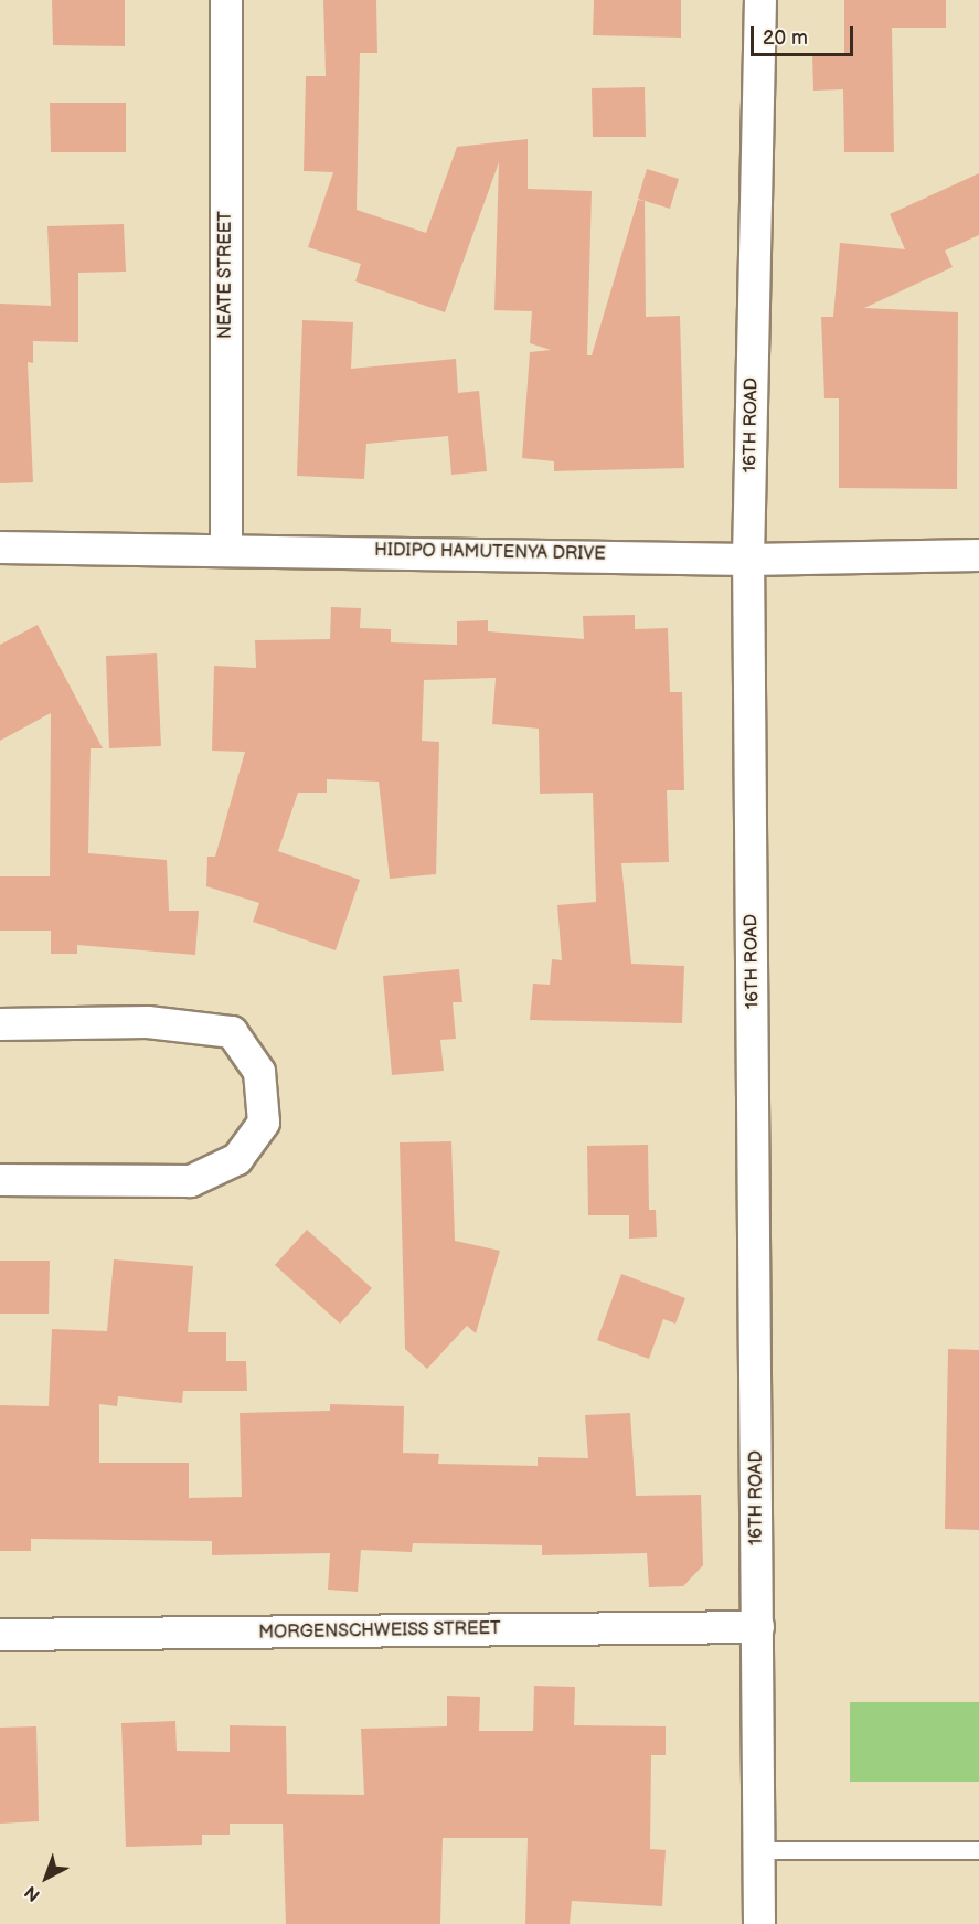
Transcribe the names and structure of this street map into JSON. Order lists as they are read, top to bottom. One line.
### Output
{"streets":{"street":["NEATE STREET","16TH ROAD","HIDIPO HAMUTENYA DRIVE","MORGENSCHWEISS STREET"]},"crossings":[["NEATE STREET","HIDIPO HAMUTENYA DRIVE"],["16TH ROAD","HIDIPO HAMUTENYA DRIVE"],["16TH ROAD","MORGENSCHWEISS STREET"]],"scale_bar":"20 m","north":"bottom left"}
